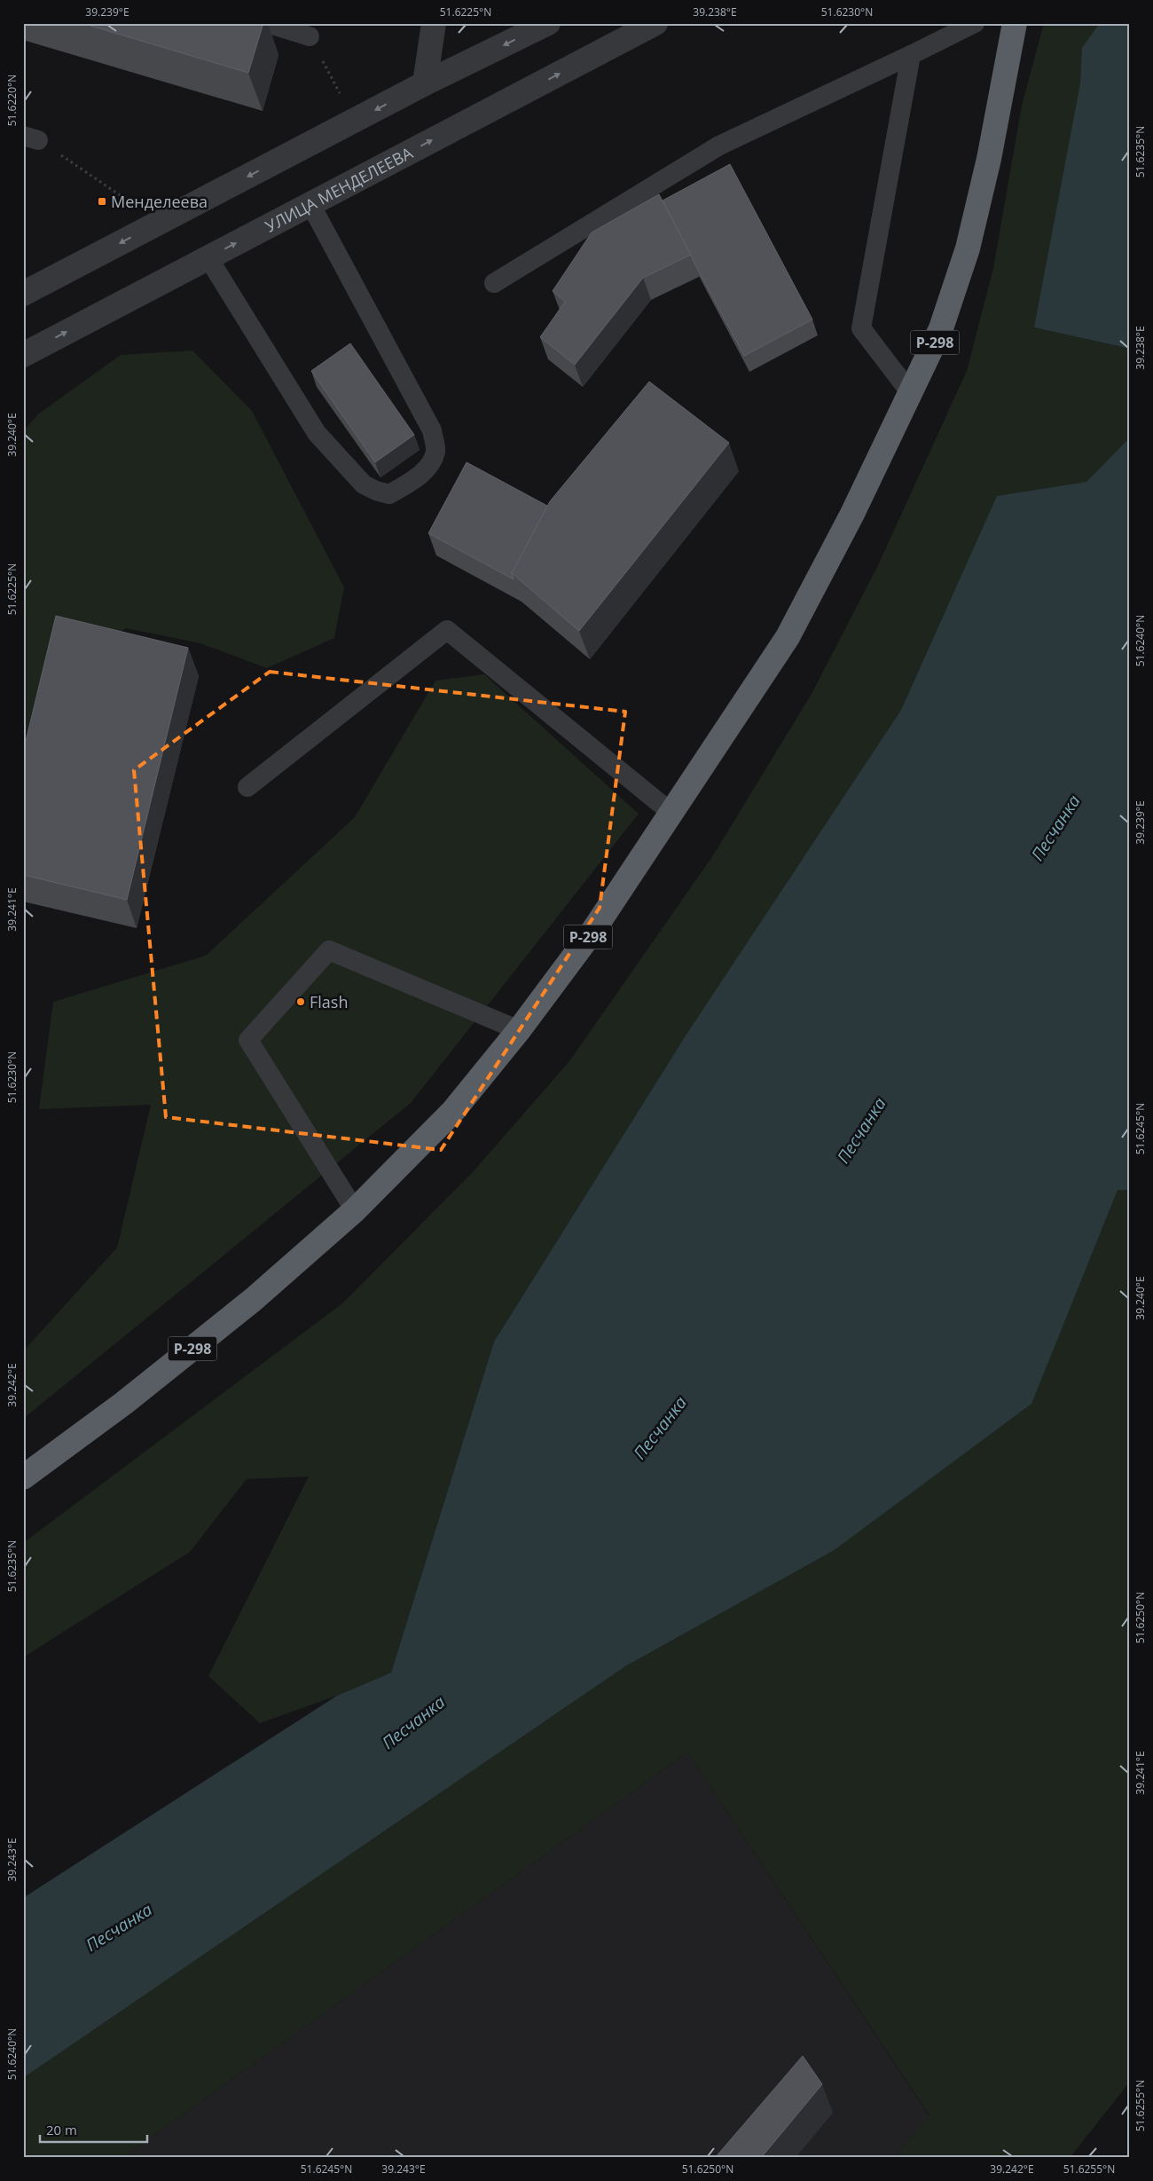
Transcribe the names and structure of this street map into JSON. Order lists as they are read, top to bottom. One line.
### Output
{"streets":{"highway":["Р-298"],"street":["УЛИЦА МЕНДЕЛЕЕВА"]},"water":["Песчанка"],"places":{"transit":["Менделеева"],"other":["Flash"]},"scale_bar":"20 m","coordinates":["39.239°E","51.6225°N","39.238°E","51.6230°N","51.6220°N","51.6235°N","39.240°E","51.6240°N","39.241°E","51.6245°N","39.242°E","51.6250°N","39.243°E","51.6255°N"]}
